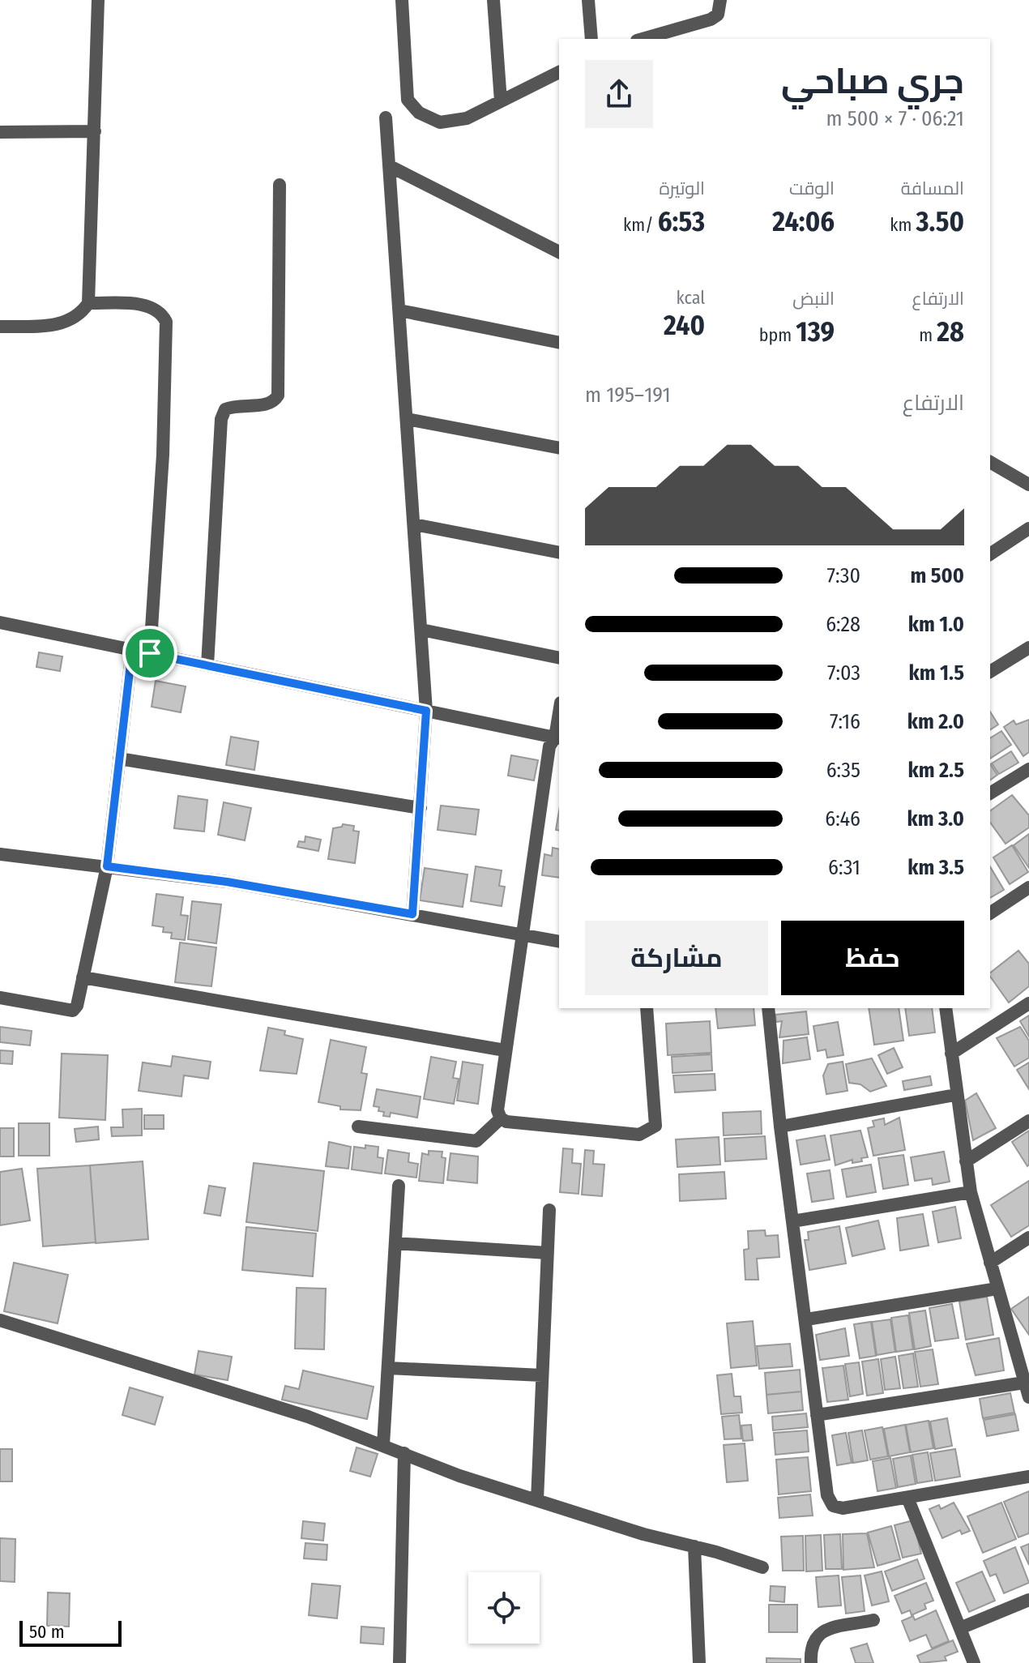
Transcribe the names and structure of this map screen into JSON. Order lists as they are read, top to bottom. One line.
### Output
{"scale_bar":"50 m","page":{"heading":["جري صباحي","06:21 · 7 × 500 m"],"stats":[["المسافة","3.50 km"],["الوقت","24:06"],["الوتيرة","6:53 /km"],["الارتفاع","28 m"],["النبض","139 bpm"],["kcal","240"]],"chart":["الارتفاع","191–195 m"],"list":[{"name":"500 m","note":"7:30"},{"name":"1.0 km","note":"6:28"},{"name":"1.5 km","note":"7:03"},{"name":"2.0 km","note":"7:16"},{"name":"2.5 km","note":"6:35"},{"name":"3.0 km","note":"6:46"},{"name":"3.5 km","note":"6:31"}],"buttons":["حفظ","مشاركة"],"scale":"50 m"}}
